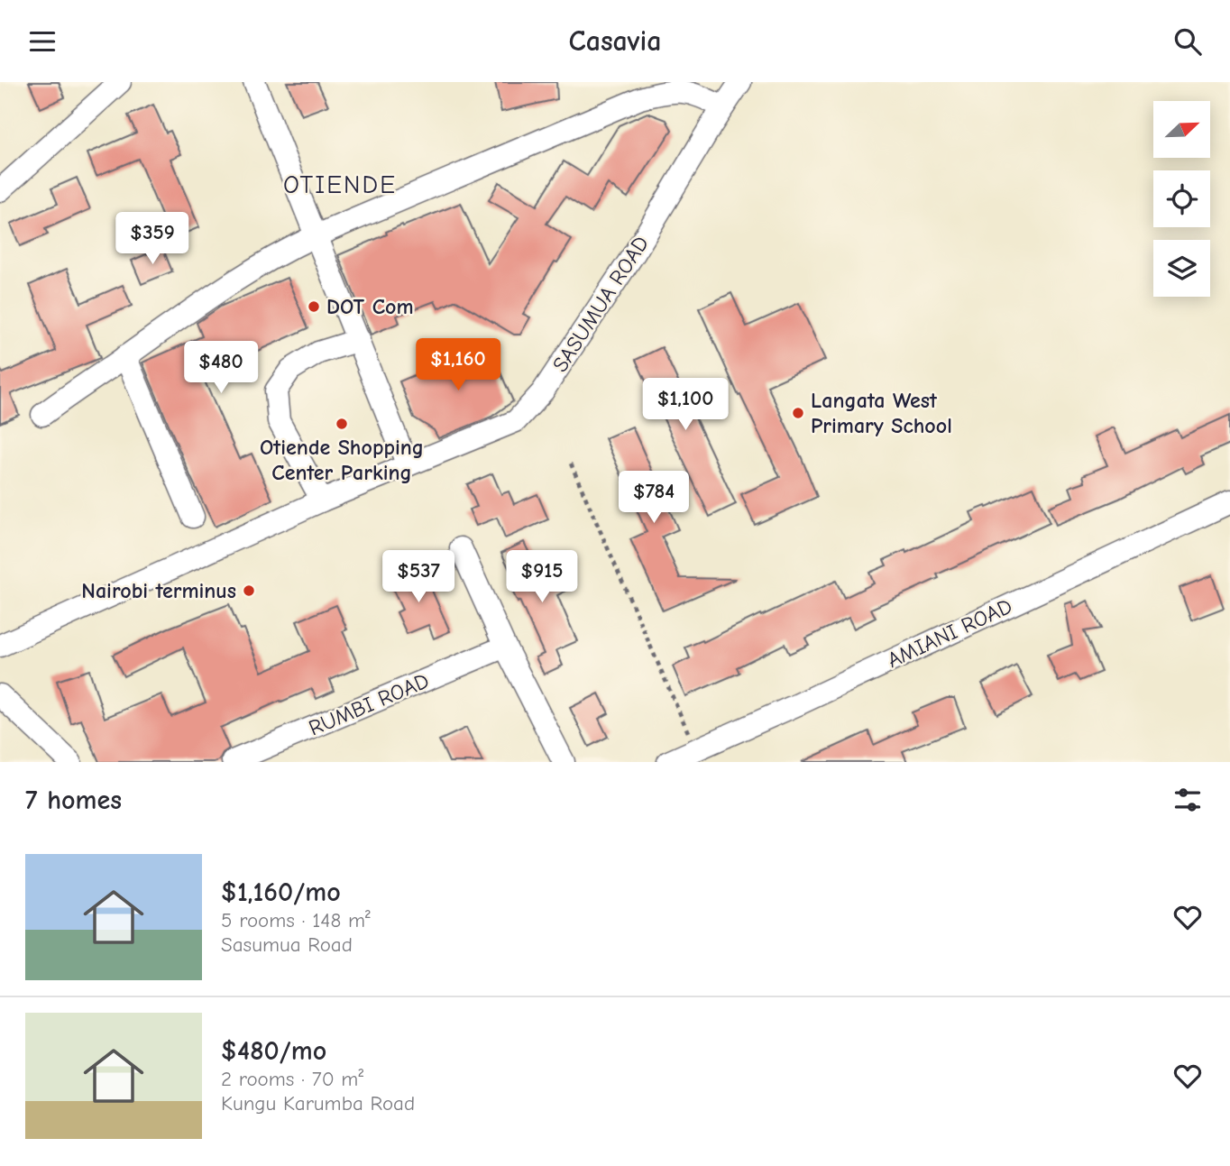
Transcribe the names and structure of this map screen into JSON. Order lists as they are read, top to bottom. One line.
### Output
{"streets":{"street":["SASUMUA ROAD","AMIANI ROAD","RUMBI ROAD"]},"districts":["OTIENDE"],"places":["DOT Com","Langata West Primary School","Otiende Shopping Center Parking","Nairobi terminus"],"north":"top right","page":{"header":"Casavia","price":["$359","$1,160","$480","$1,100","$784","$537","$915"],"heading":"7 homes","list":[{"name":"$1,160/mo","note":"5 rooms · 148 m² · Sasumua Road"},{"name":"$480/mo","note":"2 rooms · 70 m² · Kungu Karumba Road"}]}}
